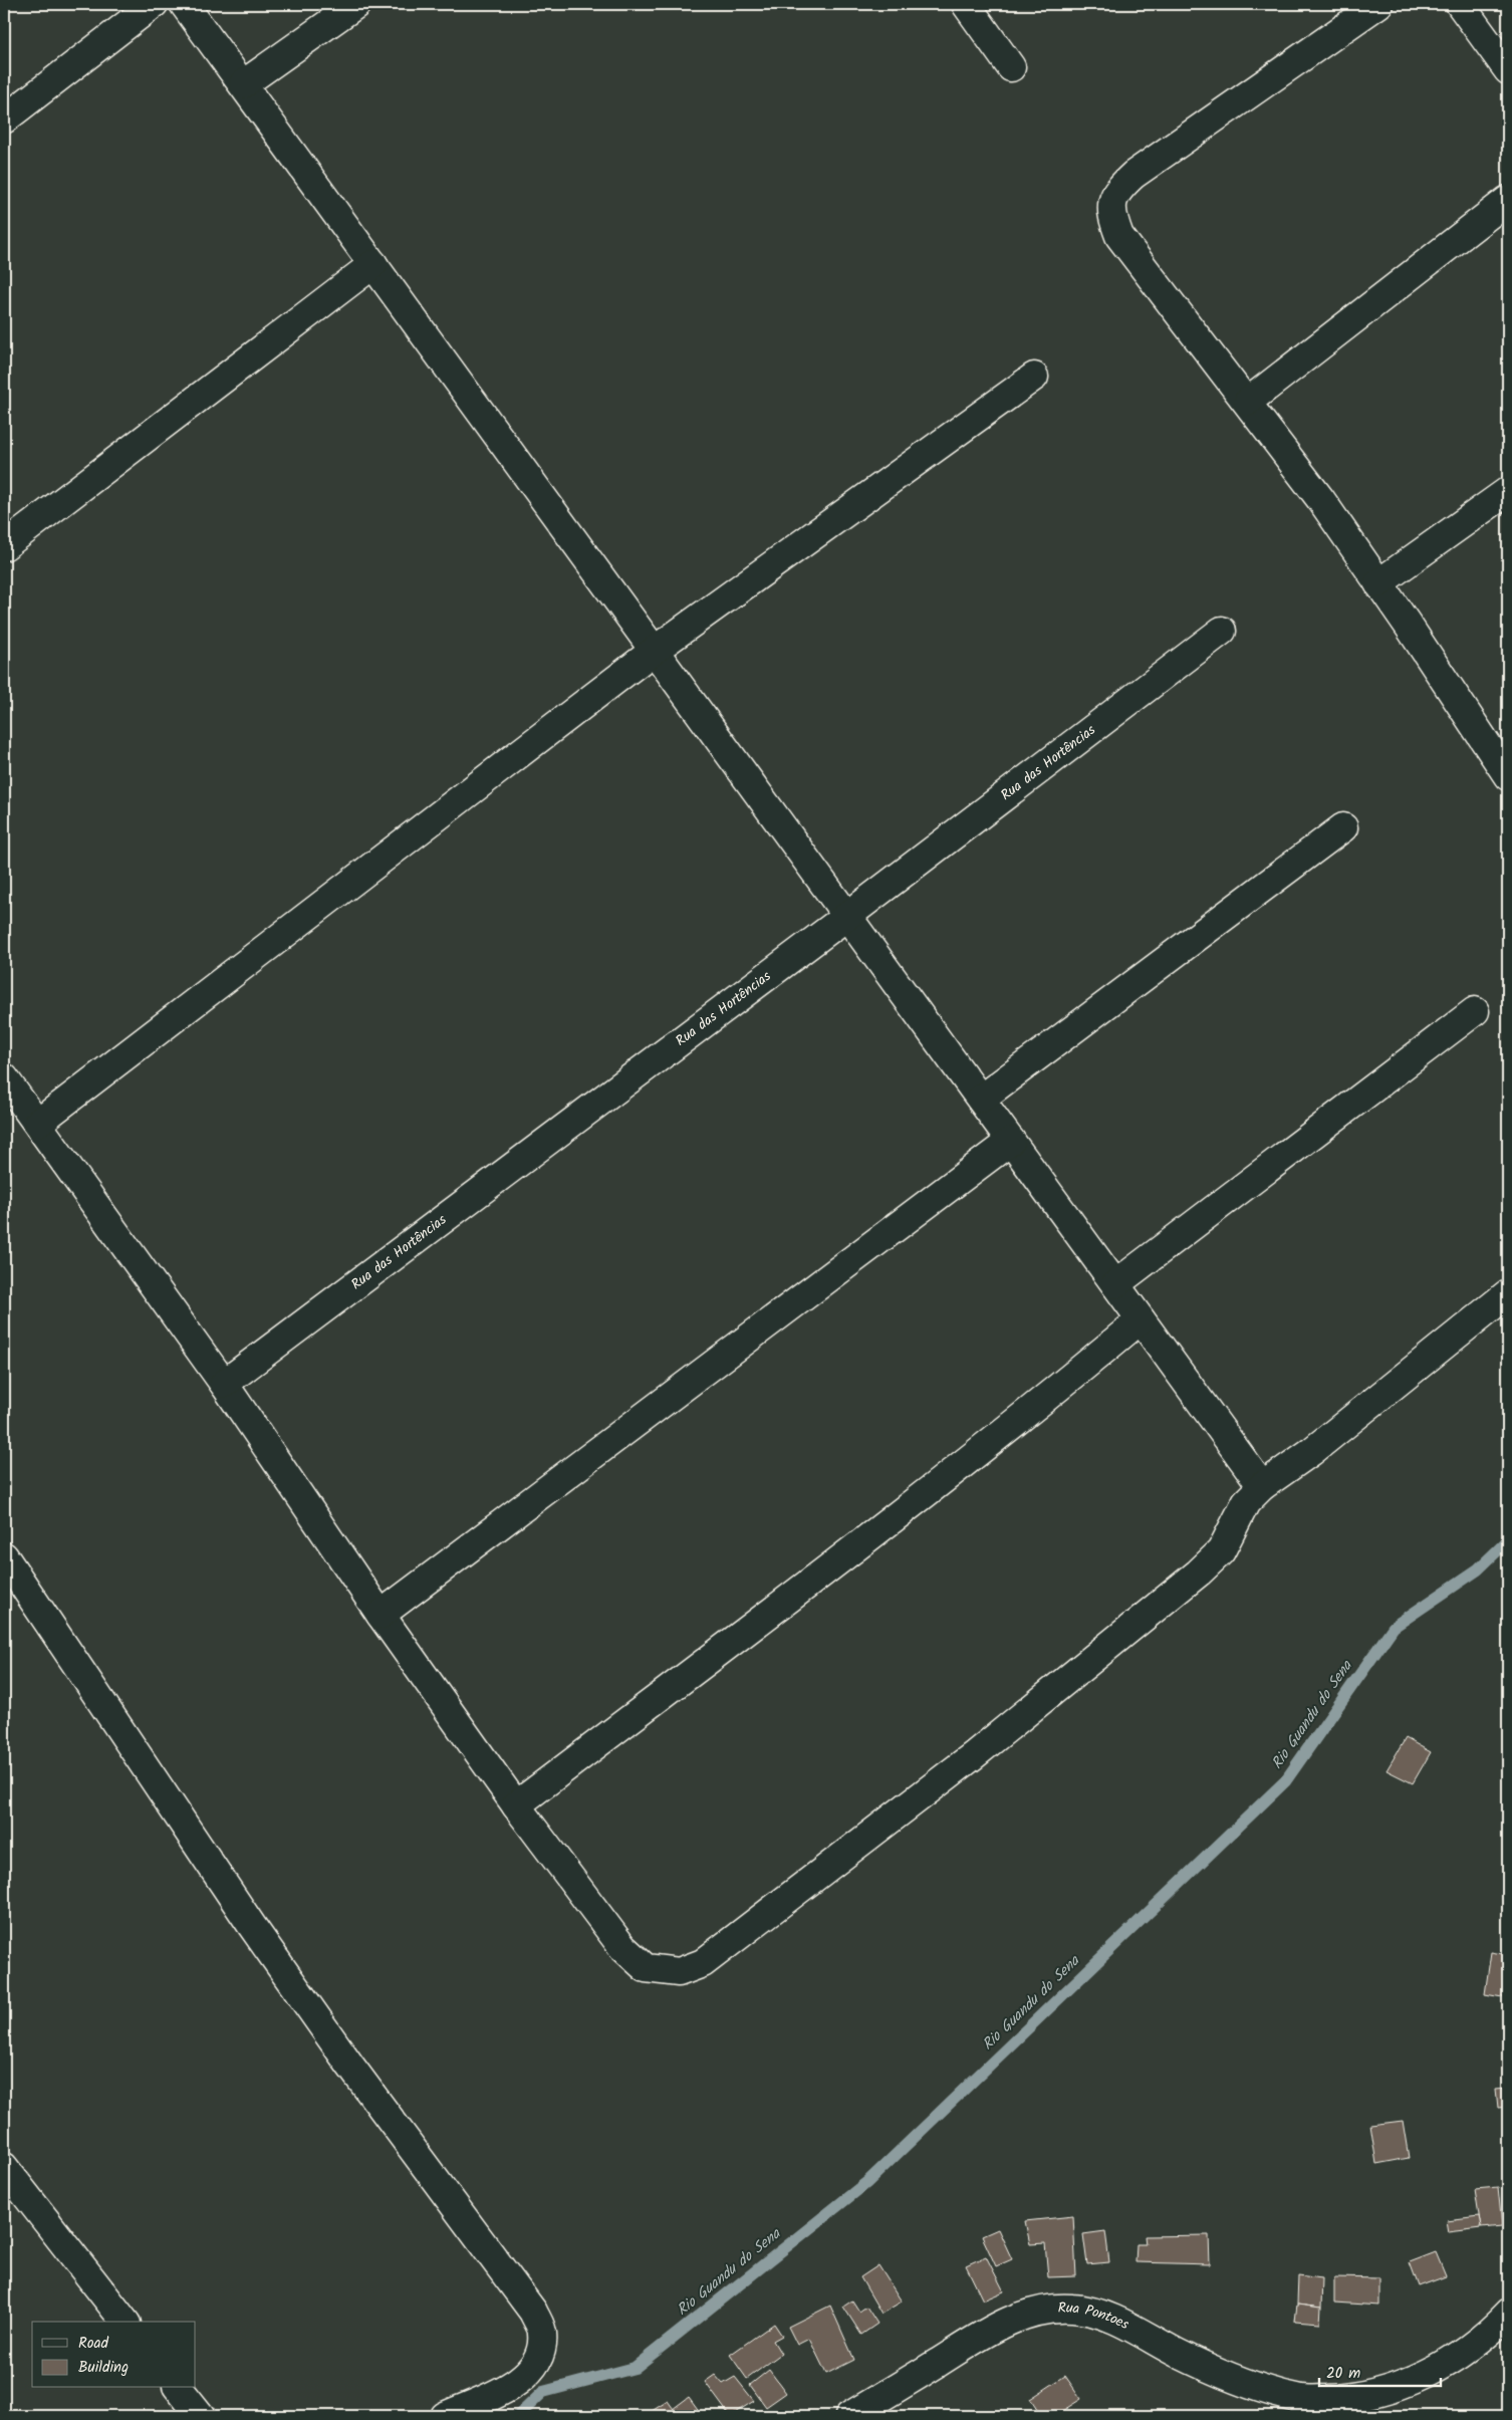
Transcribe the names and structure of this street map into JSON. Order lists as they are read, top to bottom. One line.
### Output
{"streets":{"street":["Rua das Hortências","Rua Pontoes"]},"water":["Rio Guandu do Sena"],"legend":["Road","Building"],"scale_bar":"20 m"}
